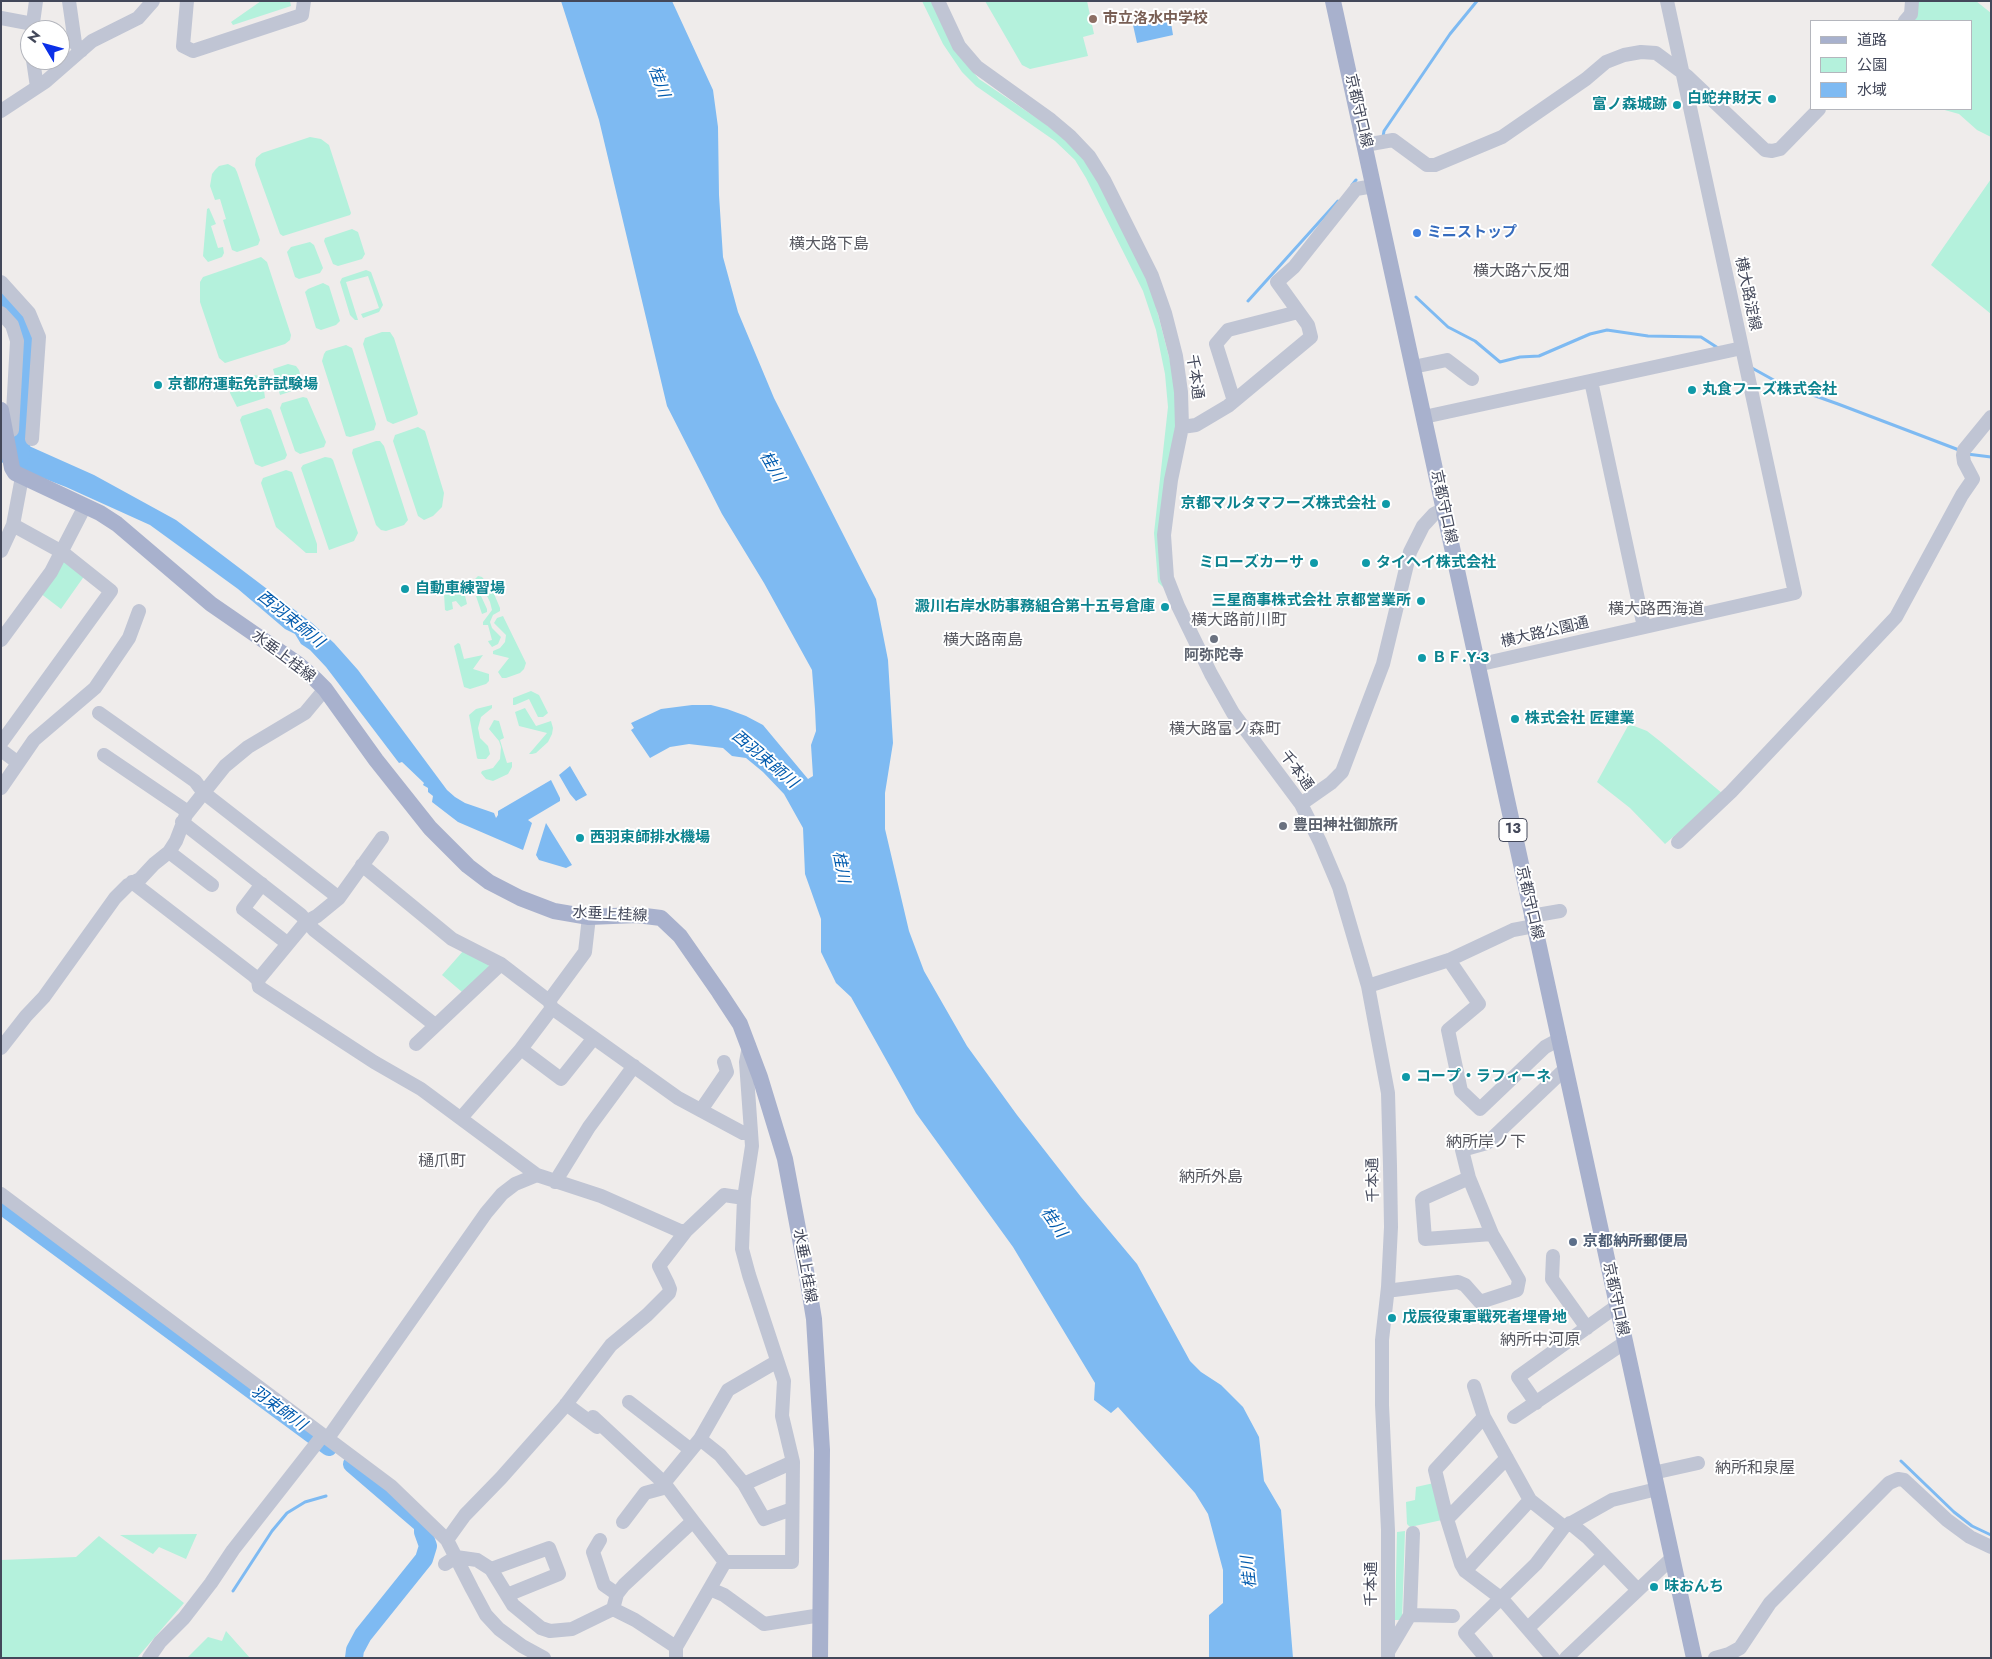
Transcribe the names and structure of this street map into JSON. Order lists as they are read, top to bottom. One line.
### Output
{"streets":{"main road":["京都守口線","水垂上桂線","13"],"street":["横大路淀線","千本通","横大路公園通"]},"crossings":[["京都守口線","横大路公園通"],["横大路淀線","横大路公園通"]],"districts":["横大路下島","横大路六反畑","横大路西海道","横大路前川町","横大路南島","横大路富ノ森町","納所岸ノ下","樋爪町","納所外島","納所中河原","納所和泉屋"],"water":["桂川","西羽束師川","羽束師川"],"places":["市立洛水中学校","白蛇弁財天","富ノ森城跡","ミニストップ","京都府運転免許試験場","丸食フーズ株式会社","京都マルタマフーズ株式会社","ミローズカーサ","タイヘイ株式会社","自動車練習場","三星商事株式会社 京都営業所","澱川右岸水防事務組合第十五号倉庫","阿弥陀寺","ＢＦ.Y-3","株式会社 匠建業","豊田神社御旅所","西羽束師排水機場","コープ・ラフィーネ","京都納所郵便局","戊辰役東軍戦死者埋骨地","味おんち"],"legend":["道路","公園","水域"],"north":"top left"}
